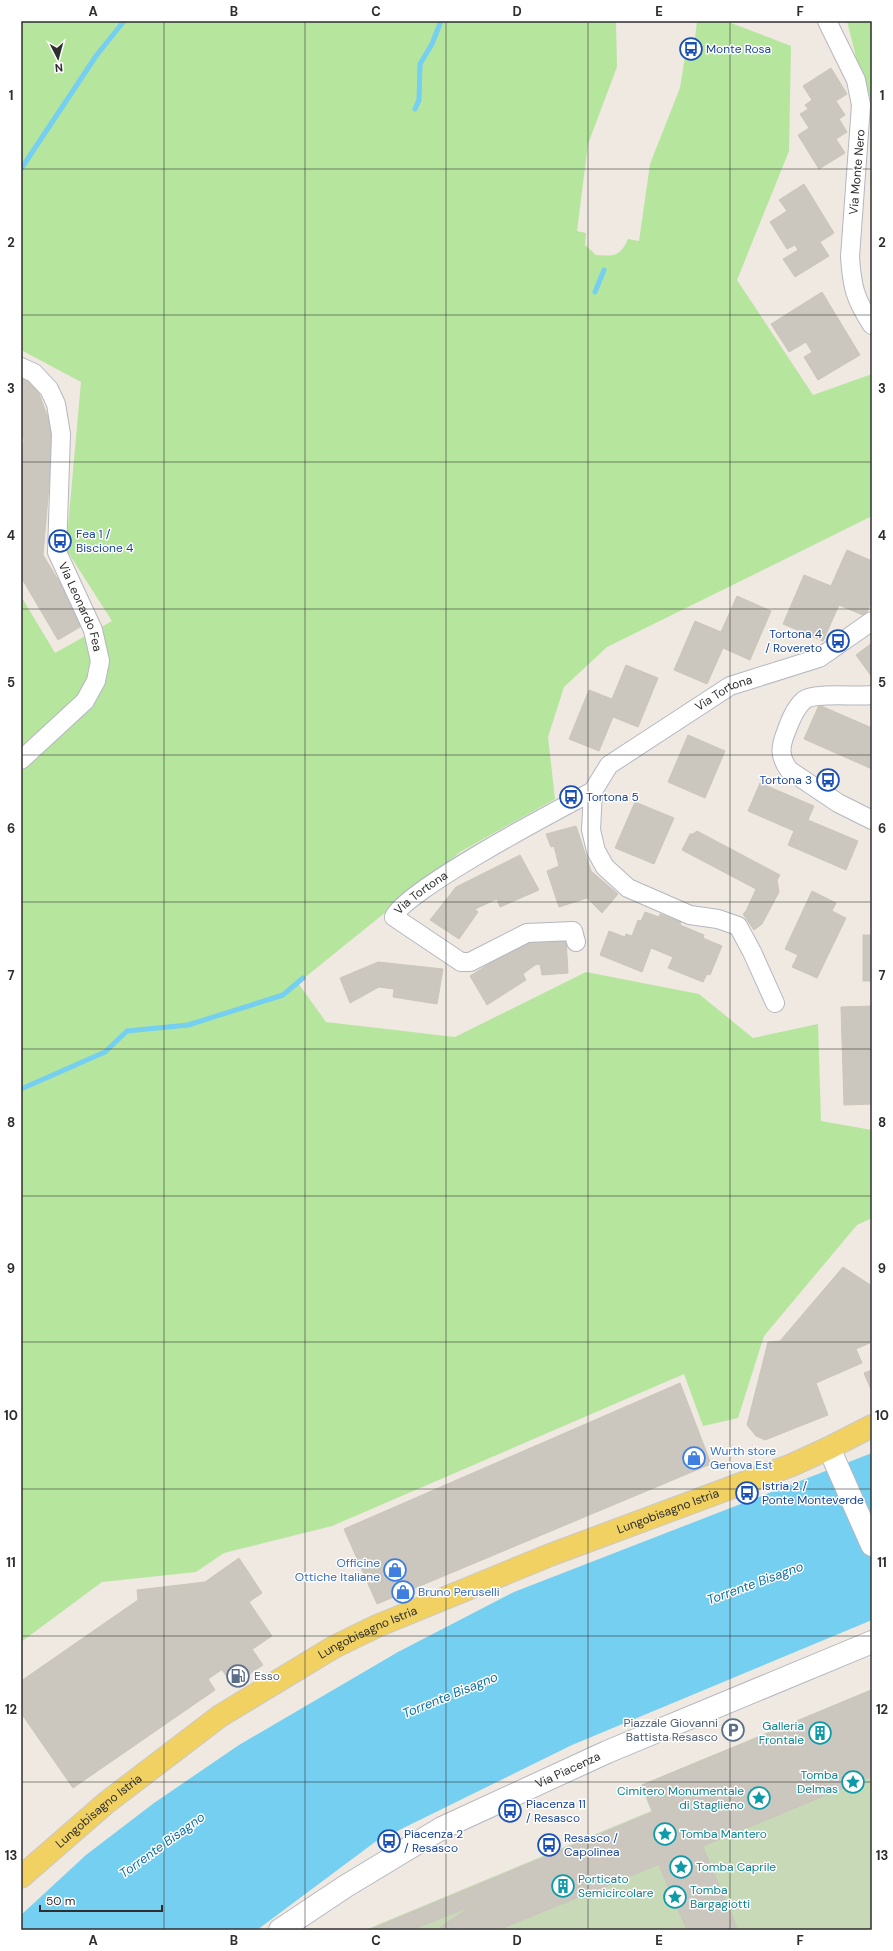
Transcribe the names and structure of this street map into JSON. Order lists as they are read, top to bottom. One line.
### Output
{"streets":{"main road":["Lungobisagno Istria","Via Piacenza"],"street":["Via Monte Nero","Via Leonardo Fea","Via Tortona"]},"water":["Torrente Bisagno"],"places":{"bus stop":["Monte Rosa","Fea 1 / Biscione 4","Tortona 4 / Rovereto","Tortona 3","Tortona 5","Istria 2 / Ponte Monteverde","Piacenza 11 / Resasco","Piacenza 2 / Resasco","Resasco / Capolinea"],"shop":["Wurth store Genova Est","Officine Ottiche Italiane","Bruno Peruselli"],"fuel station":["Esso"],"parking":["Piazzale Giovanni Battista Resasco"],"building":["Galleria Frontale","Porticato Semicircolare"],"place":["Tomba Delmas","Cimitero Monumentale di Staglieno","Tomba Mantero","Tomba Caprile","Tomba Bargagiotti"]},"scale_bar":"50 m","north":"bottom","grid":{"columns":["A","B","C","D","E","F"],"rows":["1","2","3","4","5","6","7","8","9","10","11","12","13"]}}
